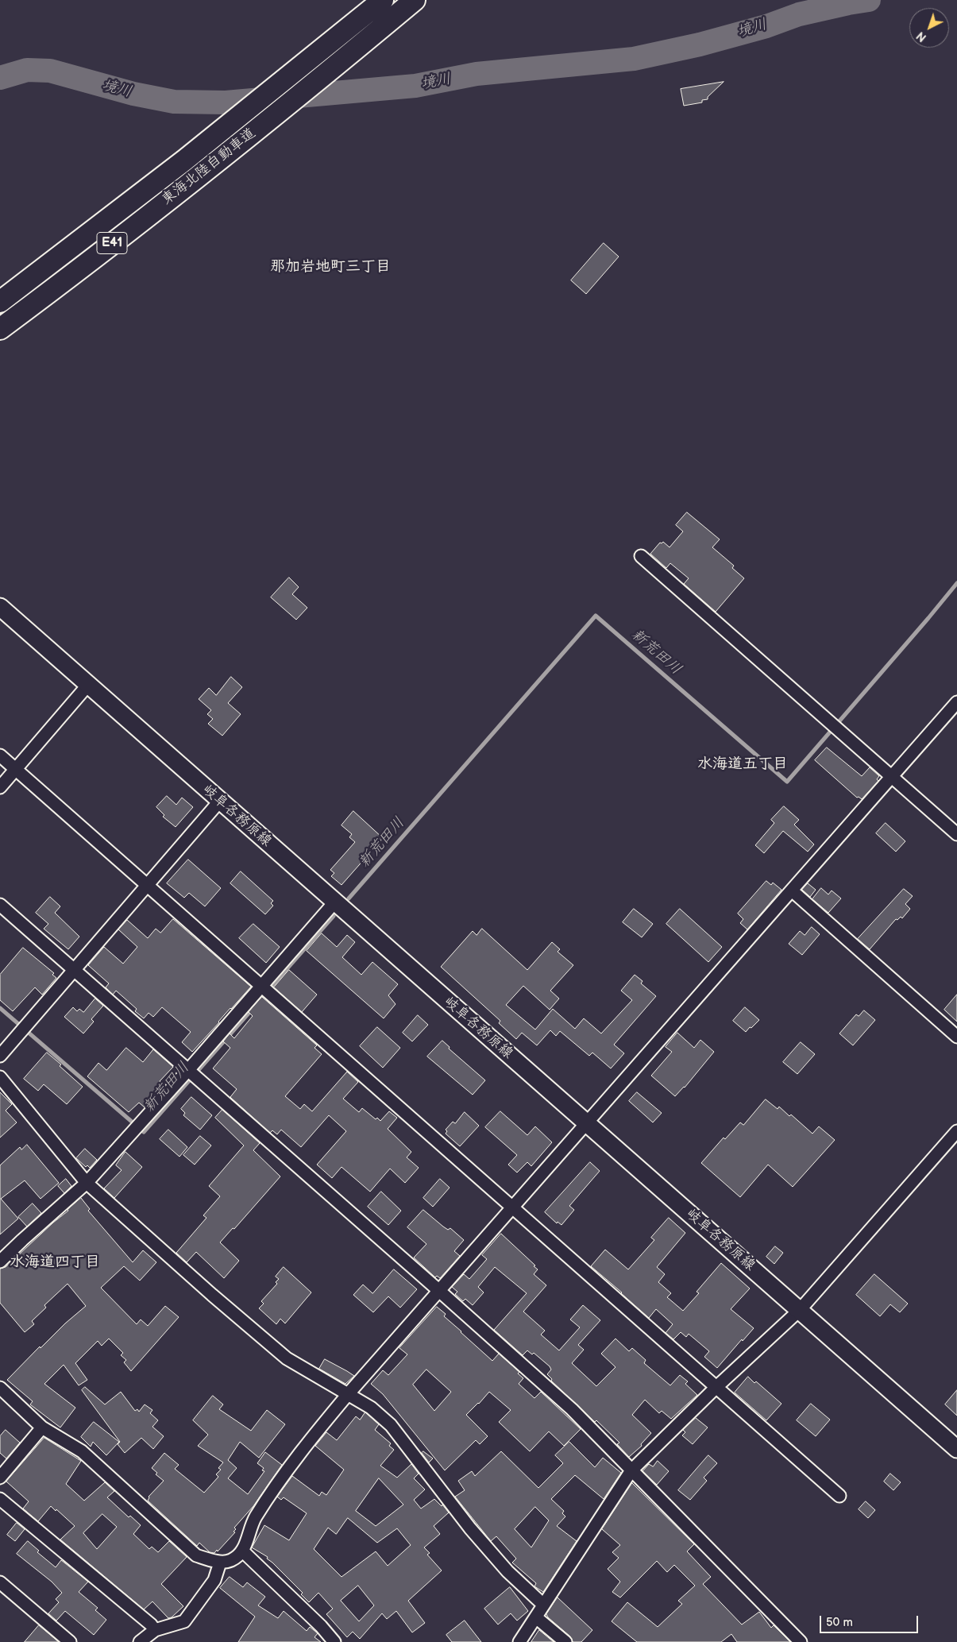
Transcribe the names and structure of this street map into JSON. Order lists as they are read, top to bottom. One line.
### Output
{"streets":{"highway":["東海北陸自動車道","E41"],"main road":["岐阜各務原線"]},"districts":["那加岩地町三丁目","水海道五丁目","水海道四丁目"],"water":["境川","新荒田川"],"scale_bar":"50 m","north":"bottom left"}
